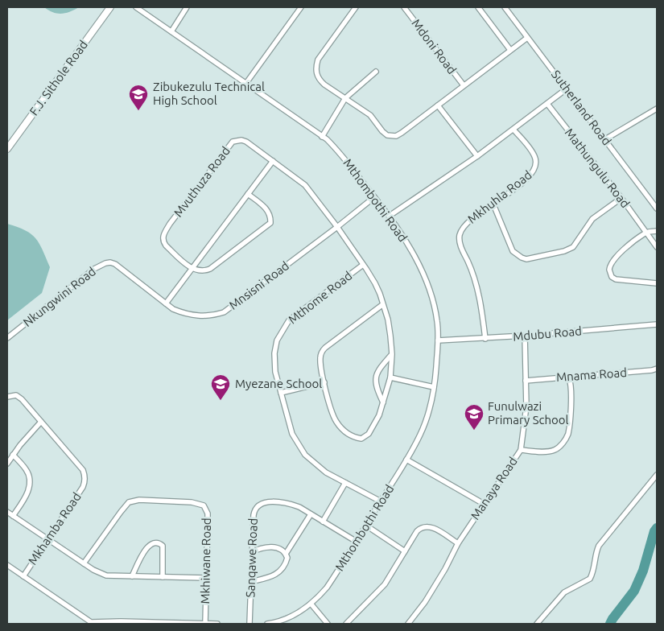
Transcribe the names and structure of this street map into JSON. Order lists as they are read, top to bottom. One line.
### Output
{"streets":{"street":["Mdoni Road","F.J. Sithole Road","Sutherland Road","Mathungulu Road","Mvuthuza Road","Mkhuhla Road","Mthombothi Road","Mnsisni Road","Nkungwini Road","Mthome Road","Mdubu Road","Mnama Road","Manaya Road","Mkhamba Road","Sanqawe Road","Mkhiwane Road"]},"crossings":[["Mvuthuza Road","Mnsisni Road"],["Mvuthuza Road","Mthome Road"],["Mkhuhla Road","Mdubu Road"],["Mthombothi Road","Mnsisni Road"],["Mthombothi Road","Mthome Road"],["Mthombothi Road","Mdubu Road"],["Mthombothi Road","Sanqawe Road"],["Mnsisni Road","Nkungwini Road"],["Mdubu Road","Manaya Road"],["Mnama Road","Manaya Road"]],"places":{"school or university":["Zibukezulu Technical High School","Myezane School","Funulwazi Primary School"]}}
